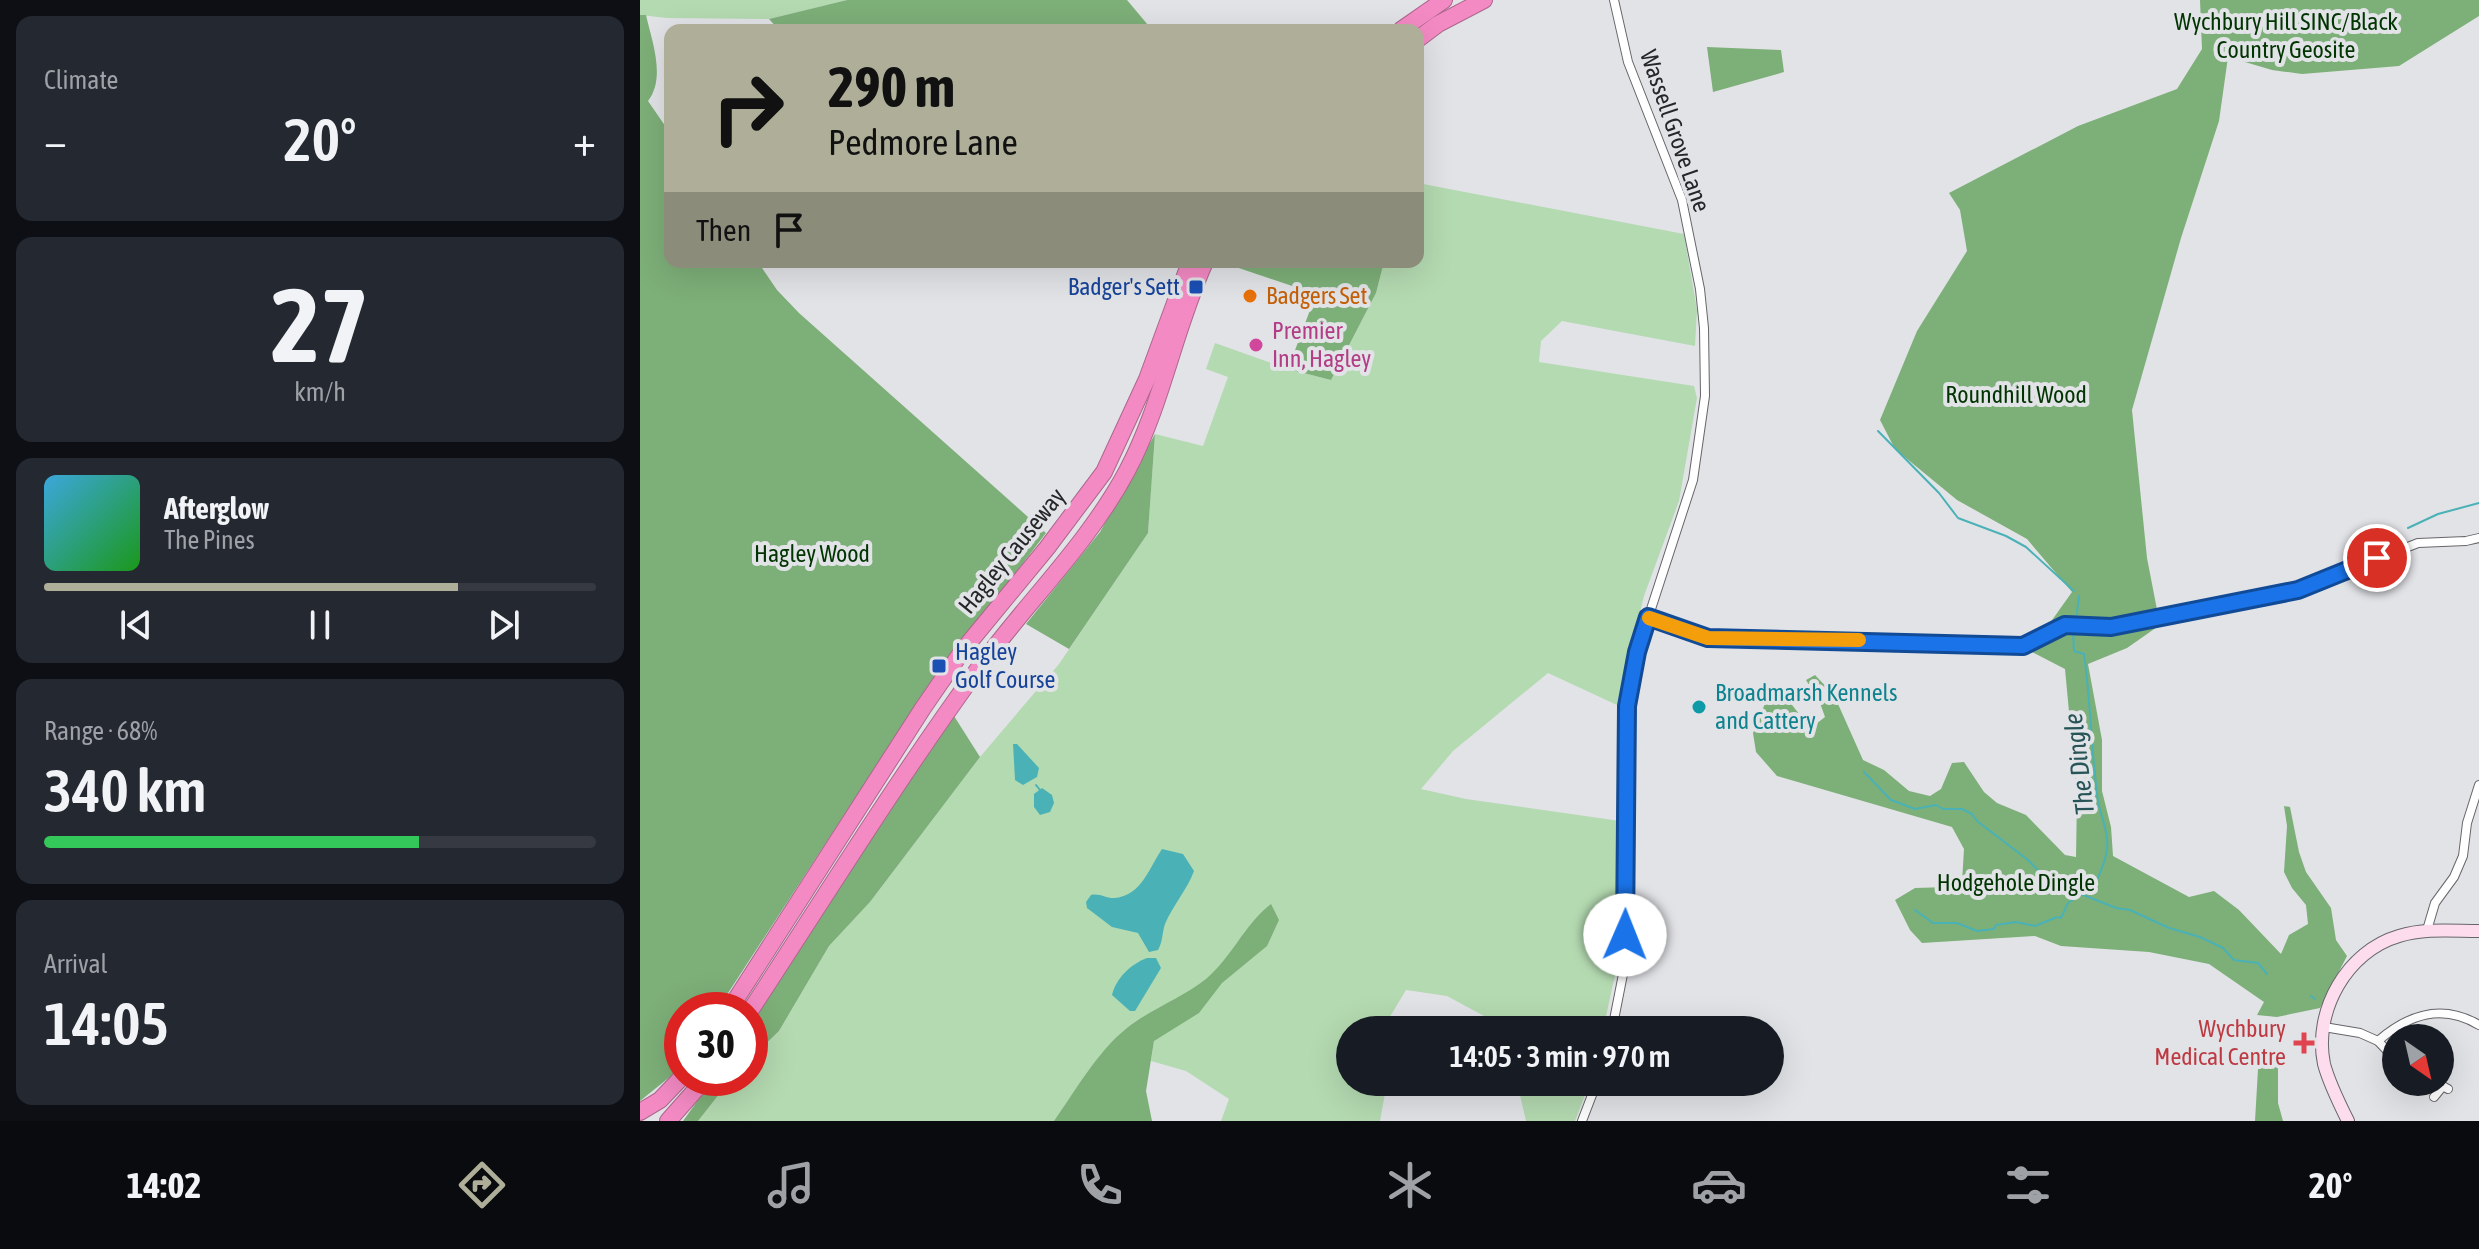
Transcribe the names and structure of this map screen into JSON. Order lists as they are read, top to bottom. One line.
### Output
{"streets":{"highway":["Hagley Causeway"],"street":["Wassell Grove Lane"]},"water":["The Dingle"],"parks":["Wychbury Hill SINC/Black Country Geosite","Roundhill Wood","Hagley Wood","Hodgehole Dingle"],"places":{"transit":["Badger's Sett","Hagley Golf Course"],"other":["Badgers Set","Premier Inn, Hagley","Broadmarsh Kennels and Cattery"],"health":["Wychbury Medical Centre"]},"north":"bottom right","page":{"tile":["Climate",["27","km/h"],["Range · 68%","340 km"],["Arrival","14:05"]],"turn":["290 m","Pedmore Lane"],"heat":["−","20°","+"],"then":"Then","song":["Afterglow","The Pines"],"limit":"30","trip":"14:05 · 3 min · 970 m","tabs":["14:02","20°"]}}
